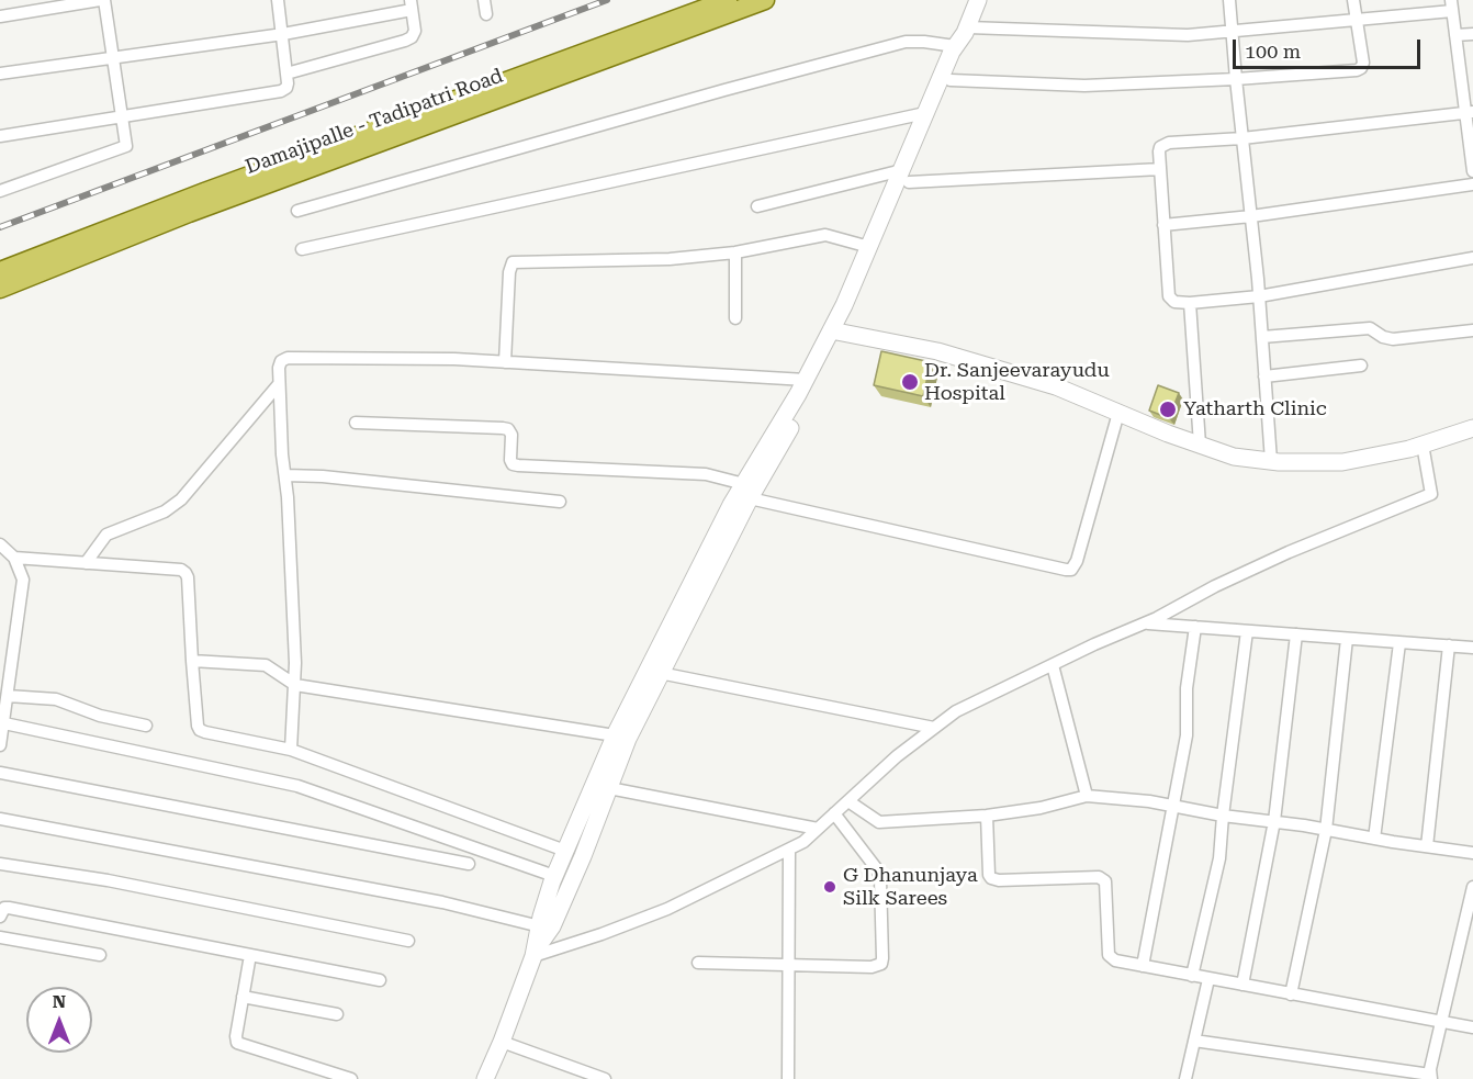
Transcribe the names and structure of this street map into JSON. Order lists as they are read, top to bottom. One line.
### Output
{"streets":{"main road":["Damajipalle - Tadipatri Road"]},"places":["Dr. Sanjeevarayudu Hospital","Yatharth Clinic","G Dhanunjaya Silk Sarees"],"scale_bar":"100 m","north":"top"}
